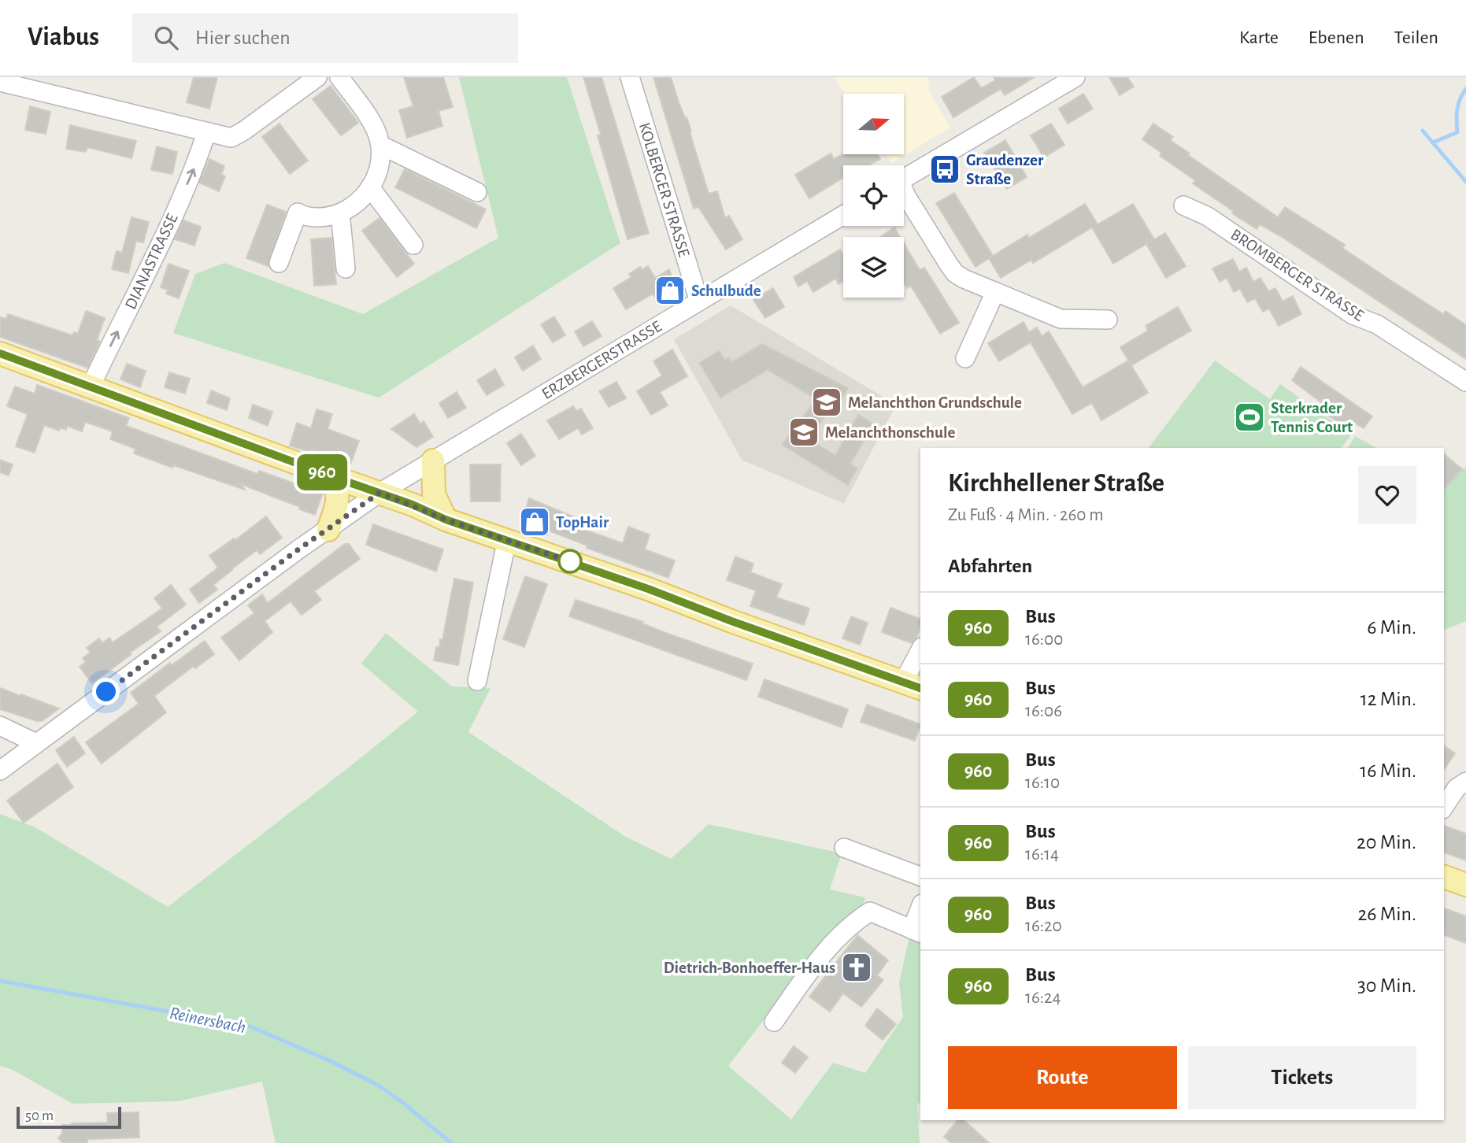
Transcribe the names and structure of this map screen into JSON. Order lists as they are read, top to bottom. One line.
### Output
{"streets":{"street":["KOLBERGER STRASSE","DIANASTRASSE","BROMBERGER STRASSE","ERZBERGERSTRASSE"]},"crossings":[["KOLBERGER STRASSE","ERZBERGERSTRASSE"]],"one_way":["DIANASTRASSE"],"water":["Reinersbach"],"places":{"bus stop":["Graudenzer Straße"],"shop":["Schulbude","TopHair"],"school or university":["Melanchthon Grundschule","Melanchthonschule"],"sports":["Sterkrader Tennis Court"],"church":["Dietrich-Bonhoeffer-Haus"]},"lines":["bus line 960"],"scale_bar":"50 m","north":"right","page":{"header":"Viabus","search":"Hier suchen","nav":["Karte","Ebenen","Teilen"],"on_map":"960","heading":[["Kirchhellener Straße","Zu Fuß · 4 Min. · 260 m"],"Abfahrten"],"list":[{"mark":"960","name":"Bus","note":"16:00","value":"6 Min."},{"mark":"960","name":"Bus","note":"16:06","value":"12 Min."},{"mark":"960","name":"Bus","note":"16:10","value":"16 Min."},{"mark":"960","name":"Bus","note":"16:14","value":"20 Min."},{"mark":"960","name":"Bus","note":"16:20","value":"26 Min."},{"mark":"960","name":"Bus","note":"16:24","value":"30 Min."}],"buttons":["Route","Tickets"],"scale":"50 m"}}
